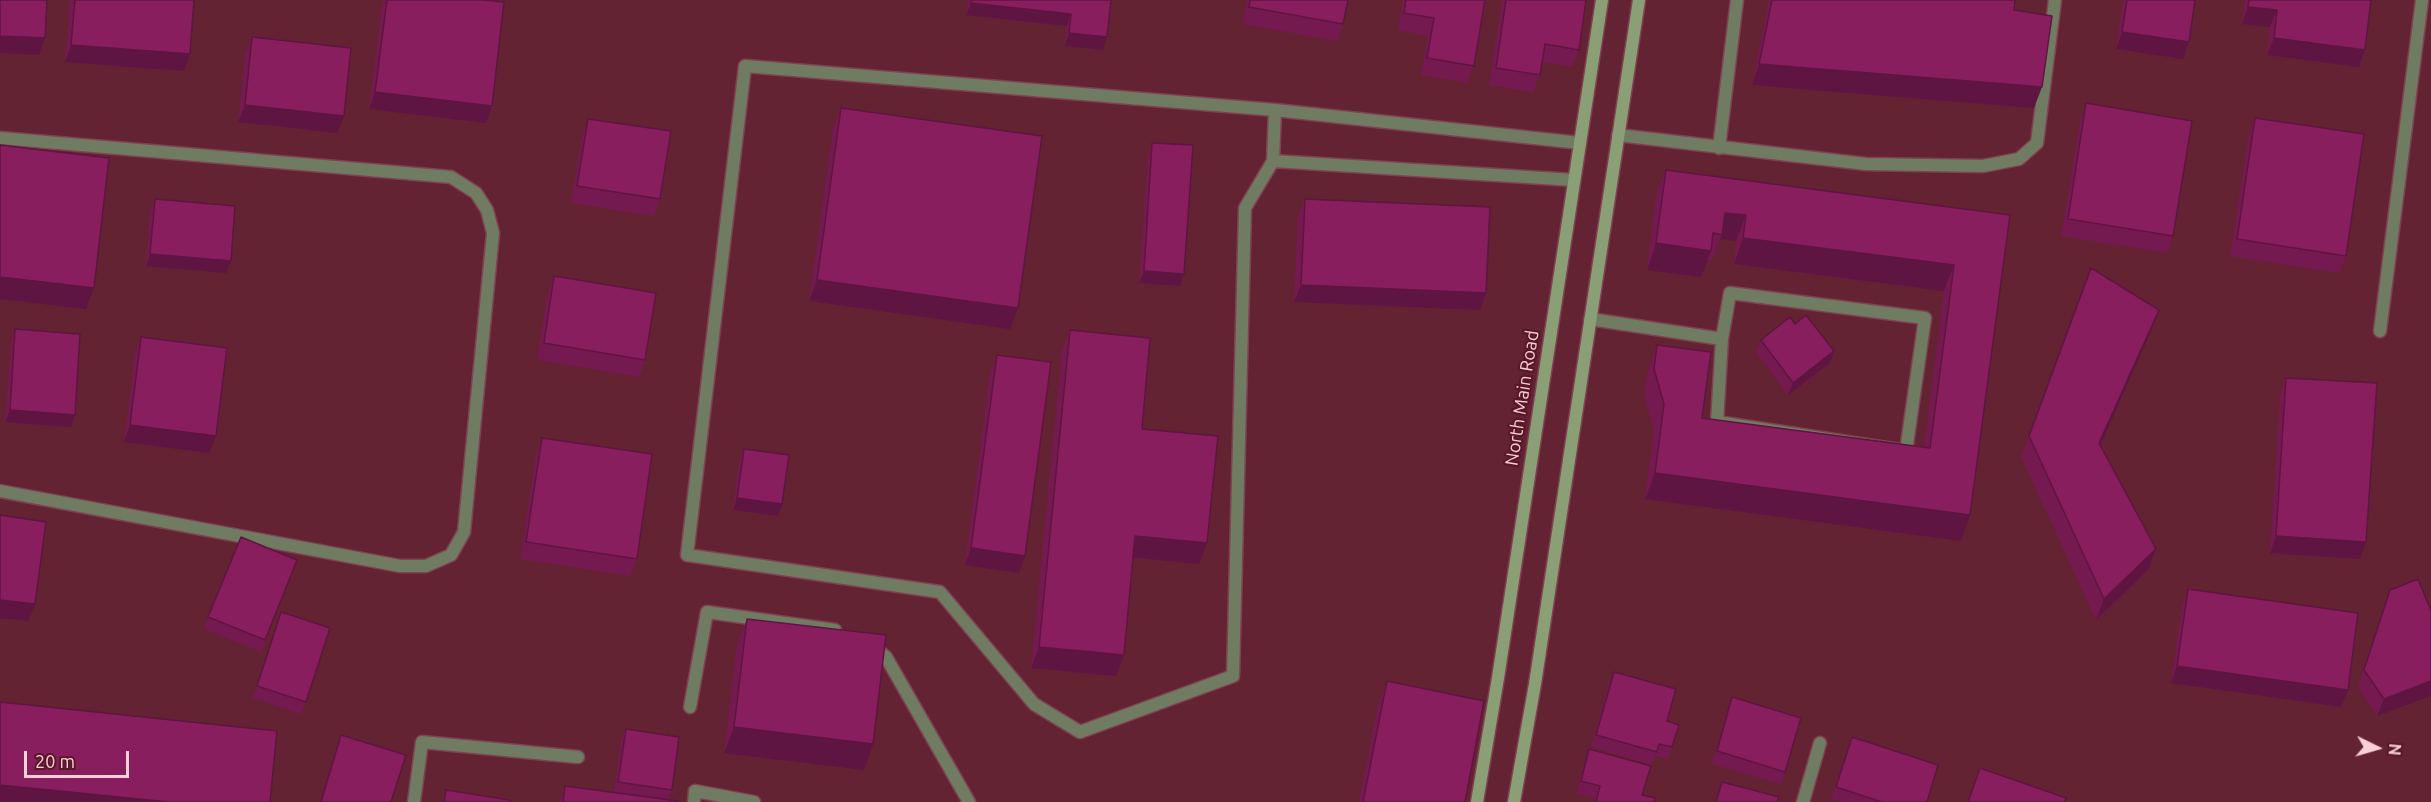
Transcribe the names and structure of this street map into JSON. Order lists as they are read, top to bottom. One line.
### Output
{"streets":{"main road":["North Main Road"]},"scale_bar":"20 m","north":"right"}
